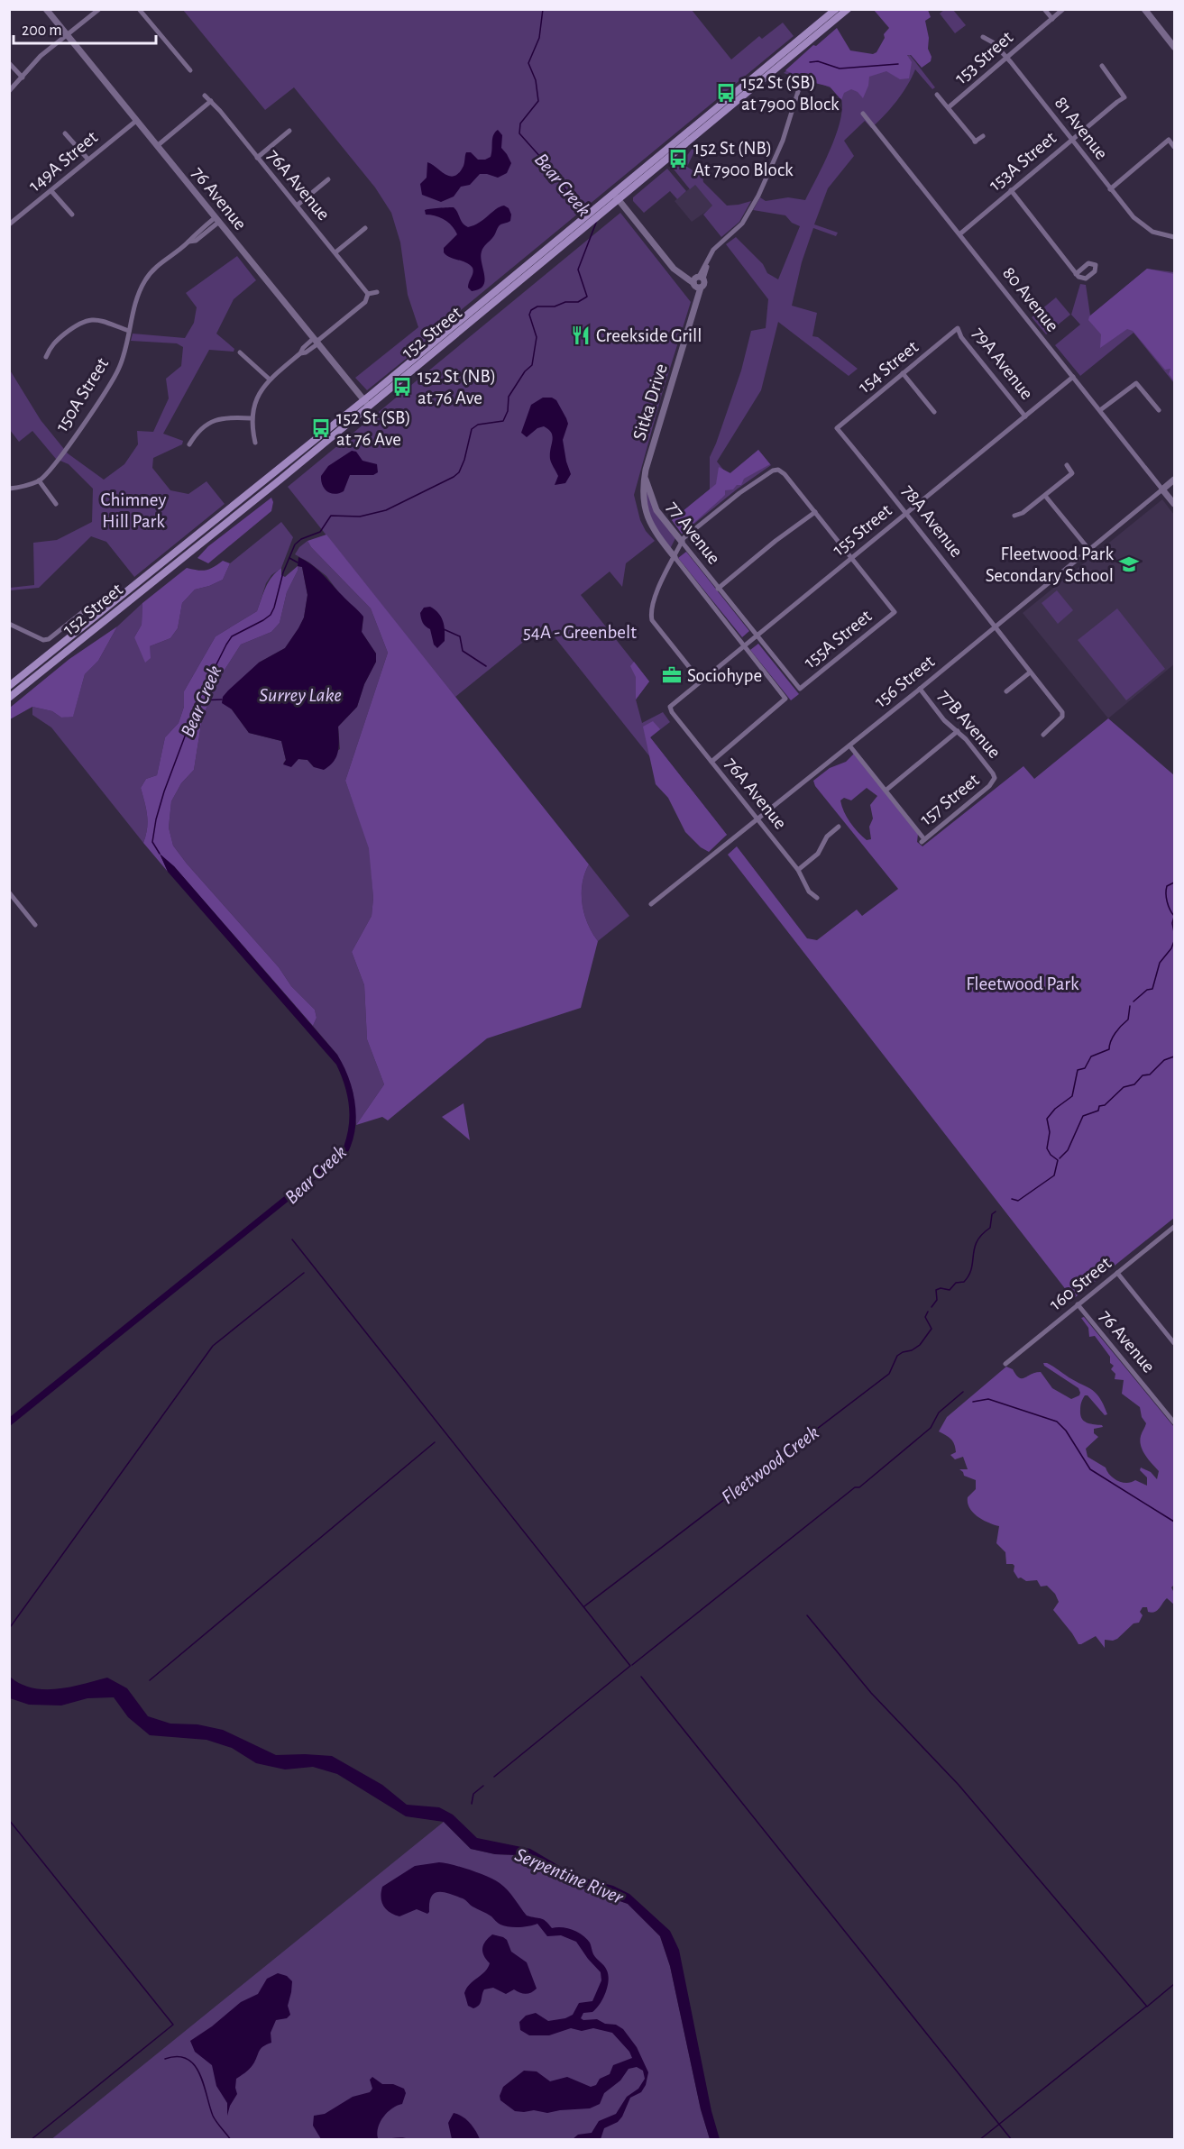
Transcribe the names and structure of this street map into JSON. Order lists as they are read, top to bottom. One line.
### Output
{"streets":{"main road":["152 Street"],"street":["153 Street","81 Avenue","149A Street","153A Street","76A Avenue","76 Avenue","80 Avenue","79A Avenue","154 Street","150A Street","Sitka Drive","78A Avenue","155 Street","77 Avenue","155A Street","156 Street","77B Avenue","157 Street","160 Street"]},"crossings":[["153 Street","81 Avenue"],["81 Avenue","153A Street"],["149A Street","76 Avenue"],["153A Street","80 Avenue"],["76A Avenue","155 Street"],["76A Avenue","77 Avenue"],["76A Avenue","156 Street"],["76 Avenue","152 Street"],["76 Avenue","150A Street"],["76 Avenue","160 Street"],["80 Avenue","155 Street"],["80 Avenue","156 Street"],["79A Avenue","154 Street"],["79A Avenue","155 Street"],["154 Street","78A Avenue"],["Sitka Drive","77 Avenue"],["78A Avenue","155 Street"],["78A Avenue","156 Street"],["155 Street","77 Avenue"],["155 Street","155A Street"],["77 Avenue","155A Street"],["156 Street","77B Avenue"],["77B Avenue","157 Street"]],"water":["Bear Creek","Surrey Lake","Fleetwood Creek","Serpentine River"],"parks":["Chimney Hill Park","54A - Greenbelt","Fleetwood Park"],"places":{"bus stop":["152 St (SB) at 7900 Block","152 St (NB) At 7900 Block","152 St (NB) at 76 Ave","152 St (SB) at 76 Ave"],"restaurant":["Creekside Grill"],"school or university":["Fleetwood Park Secondary School"],"office":["Sociohype"]},"scale_bar":"200 m"}
